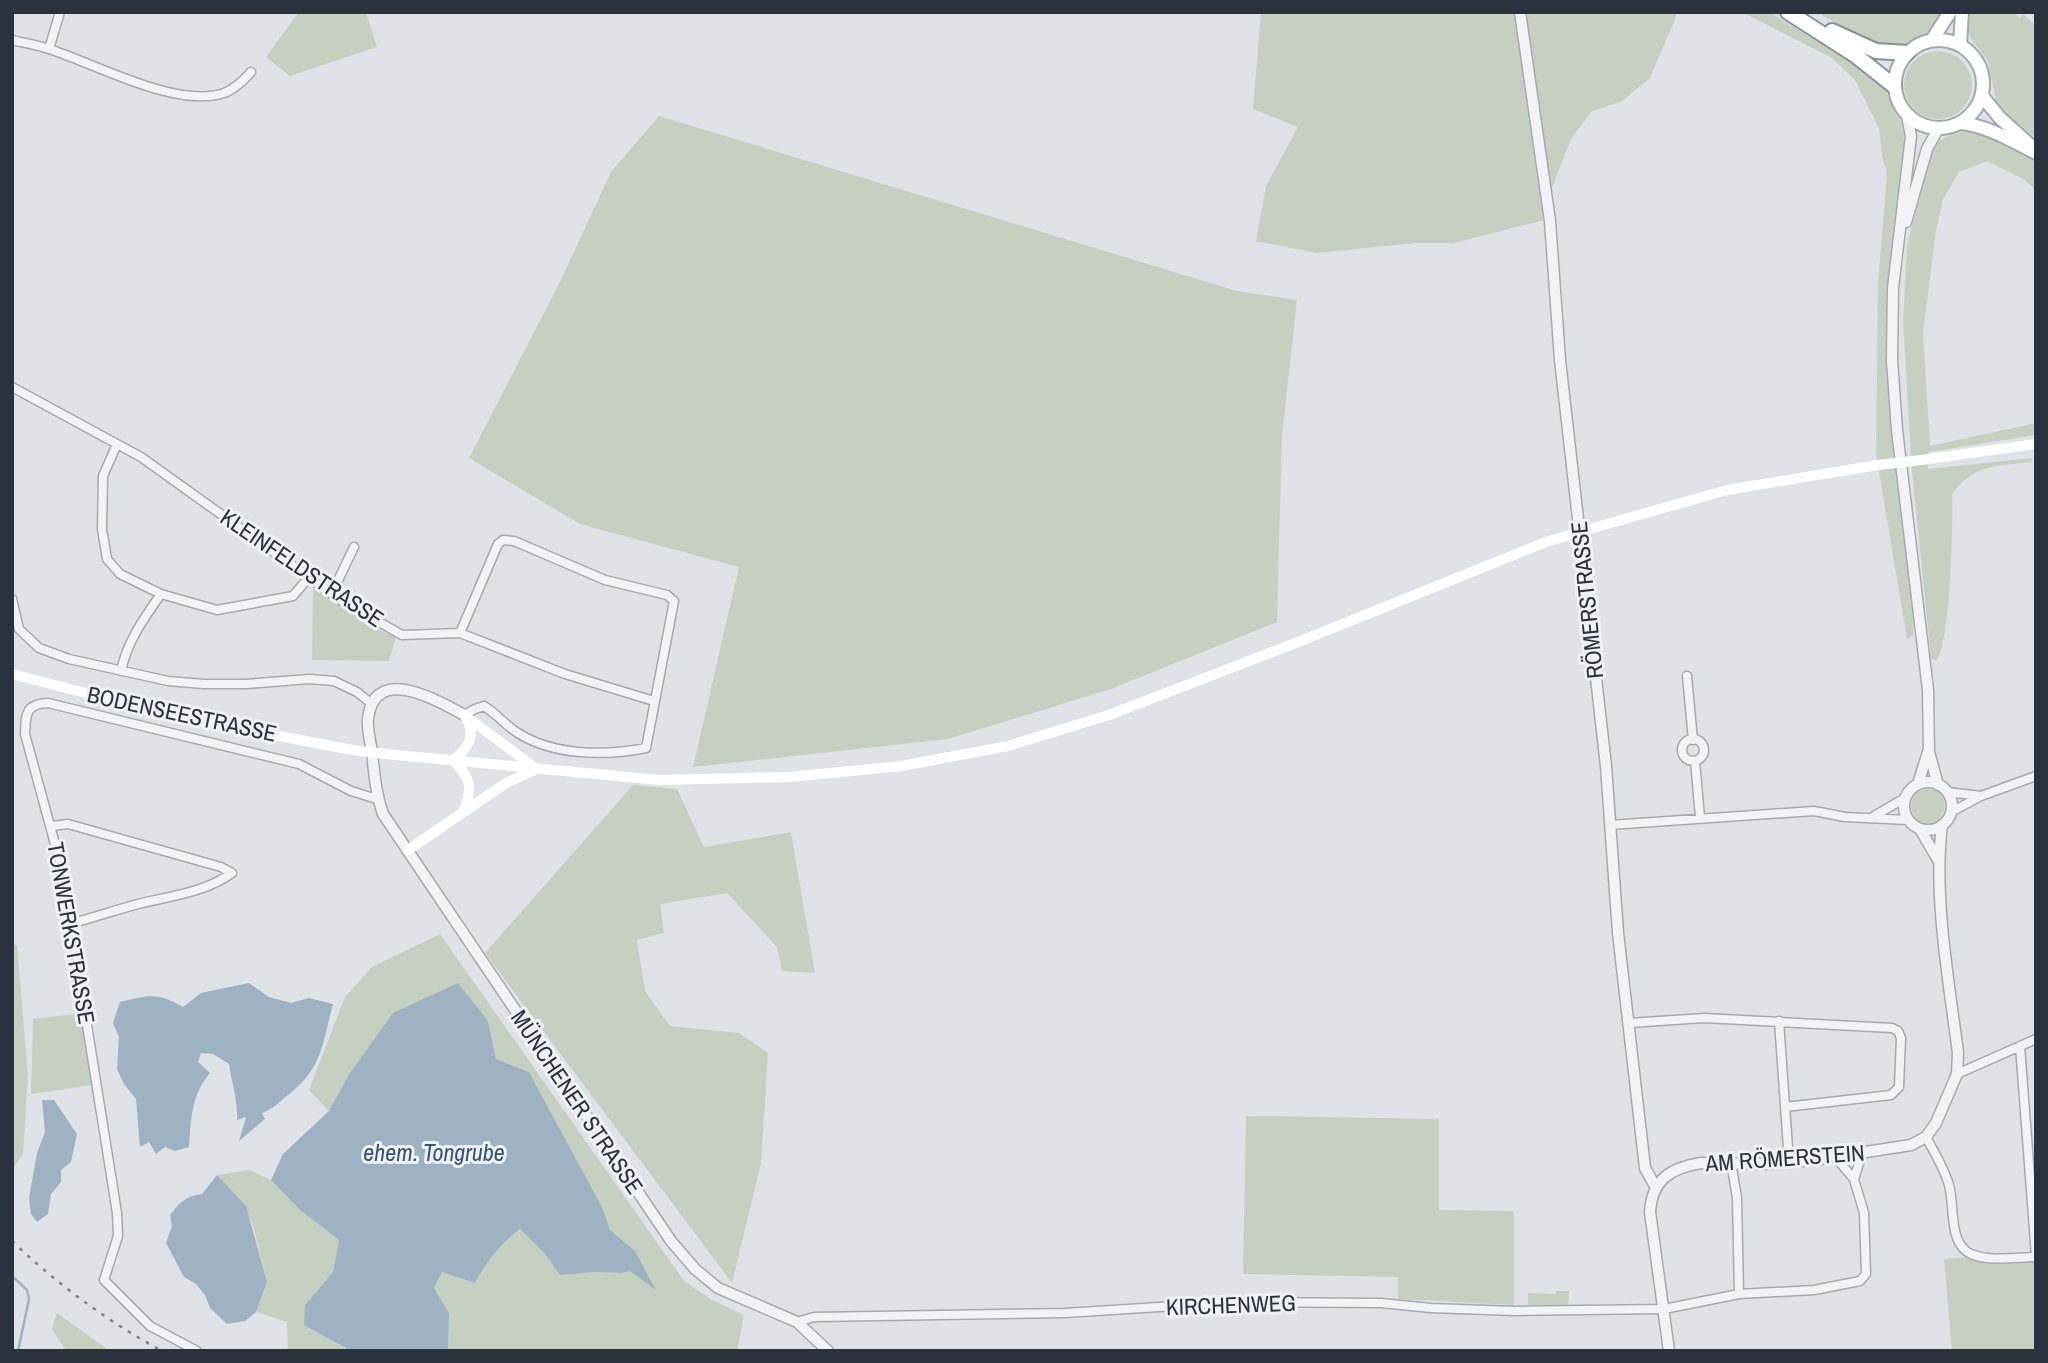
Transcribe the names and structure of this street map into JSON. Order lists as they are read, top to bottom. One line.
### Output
{"streets":{"main road":["BODENSEESTRASSE"],"street":["KLEINFELDSTRASSE","RÖMERSTRASSE","TONWERKSTRASSE","MÜNCHENER STRASSE","AM RÖMERSTEIN","KIRCHENWEG"]},"crossings":[["RÖMERSTRASSE","AM RÖMERSTEIN"],["TONWERKSTRASSE","MÜNCHENER STRASSE"],["MÜNCHENER STRASSE","KIRCHENWEG"]],"water":["ehem. Tongrube"]}
